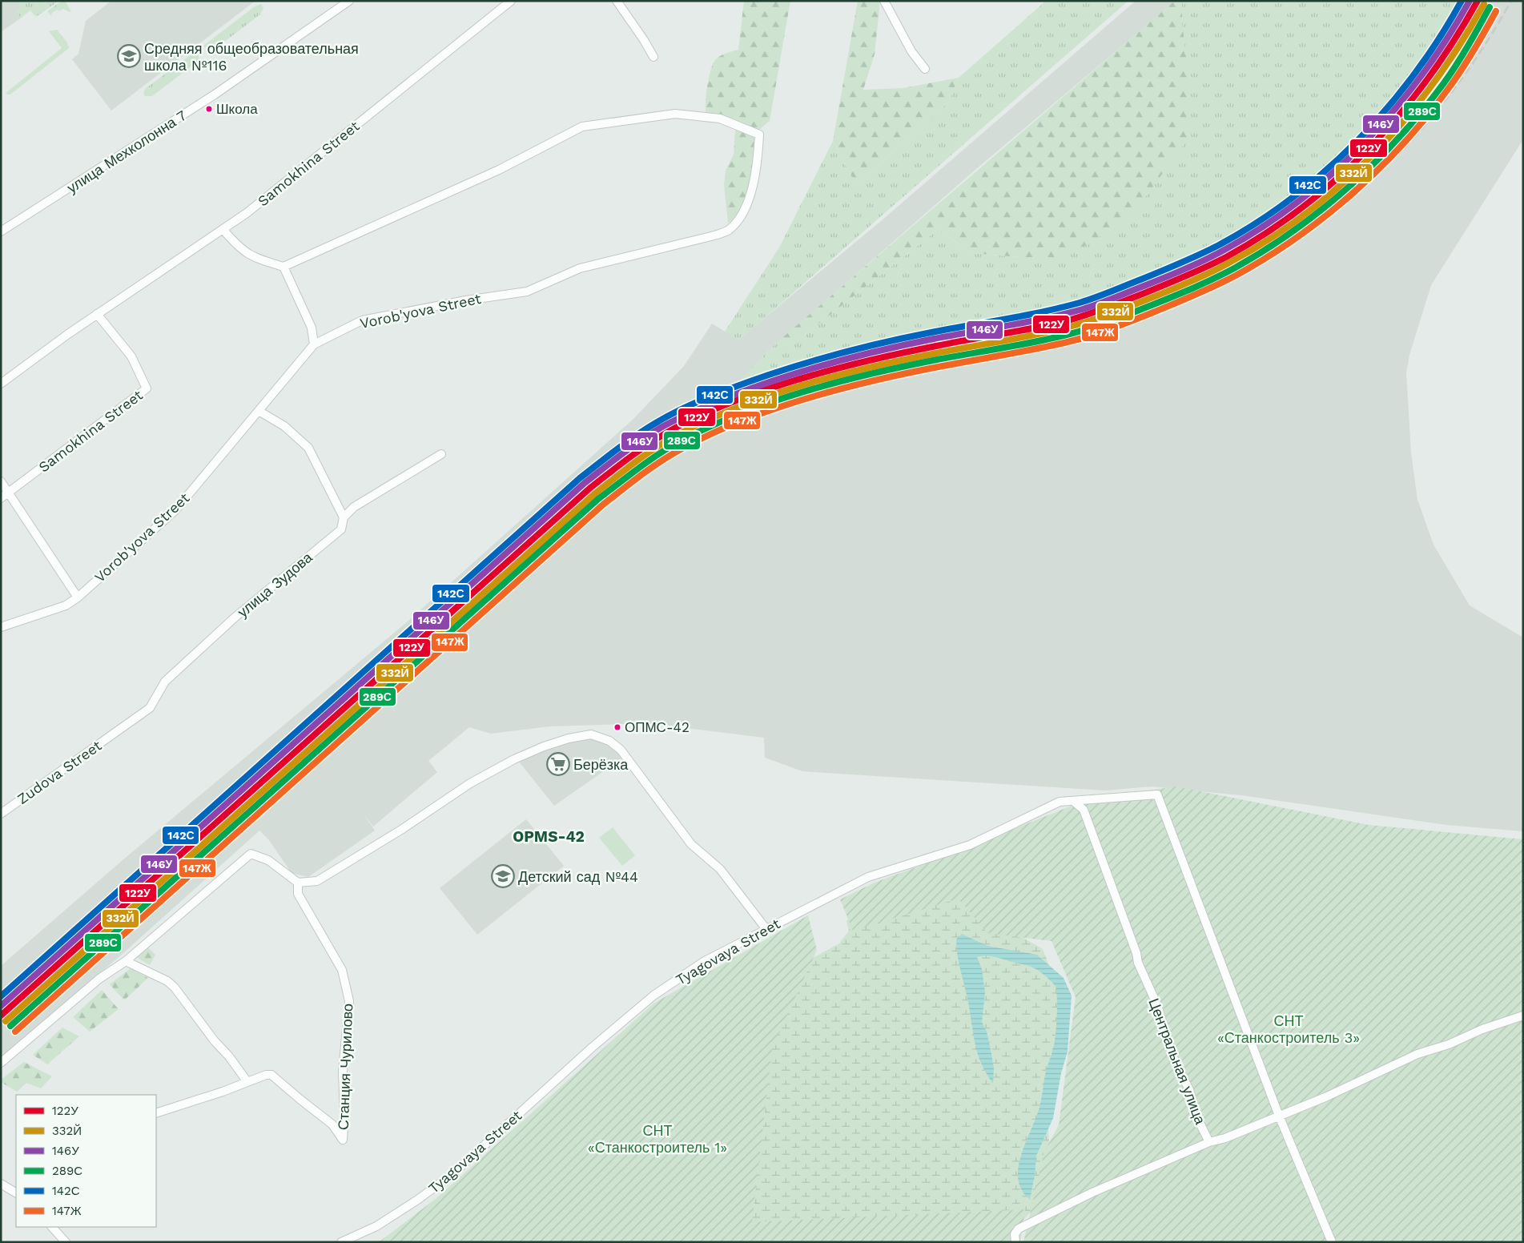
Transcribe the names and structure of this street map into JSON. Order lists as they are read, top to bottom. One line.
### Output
{"streets":{"street":["улица Мехколонна 7","Samokhina Street","Vorob'yova Street","улица Зудова","Tyagovaya Street","Центральная улица","Станция Чурилово"]},"crossings":[["Tyagovaya Street","Центральная улица"]],"districts":["OPMS-42"],"parks":["СНТ «Станкостроитель 3»","СНТ «Станкостроитель 1»"],"places":{"school or university":["Средняя общеобразовательная школа №116","Детский сад №44"],"other":["Школа","ОПМС-42"],"supermarket":["Берёзка"]},"lines":["transit line 122У","transit line 146У","transit line 142С","transit line 332Й","transit line 289С","transit line 147Ж"],"legend":["122У","332Й","146У","289С","142С","147Ж"]}
